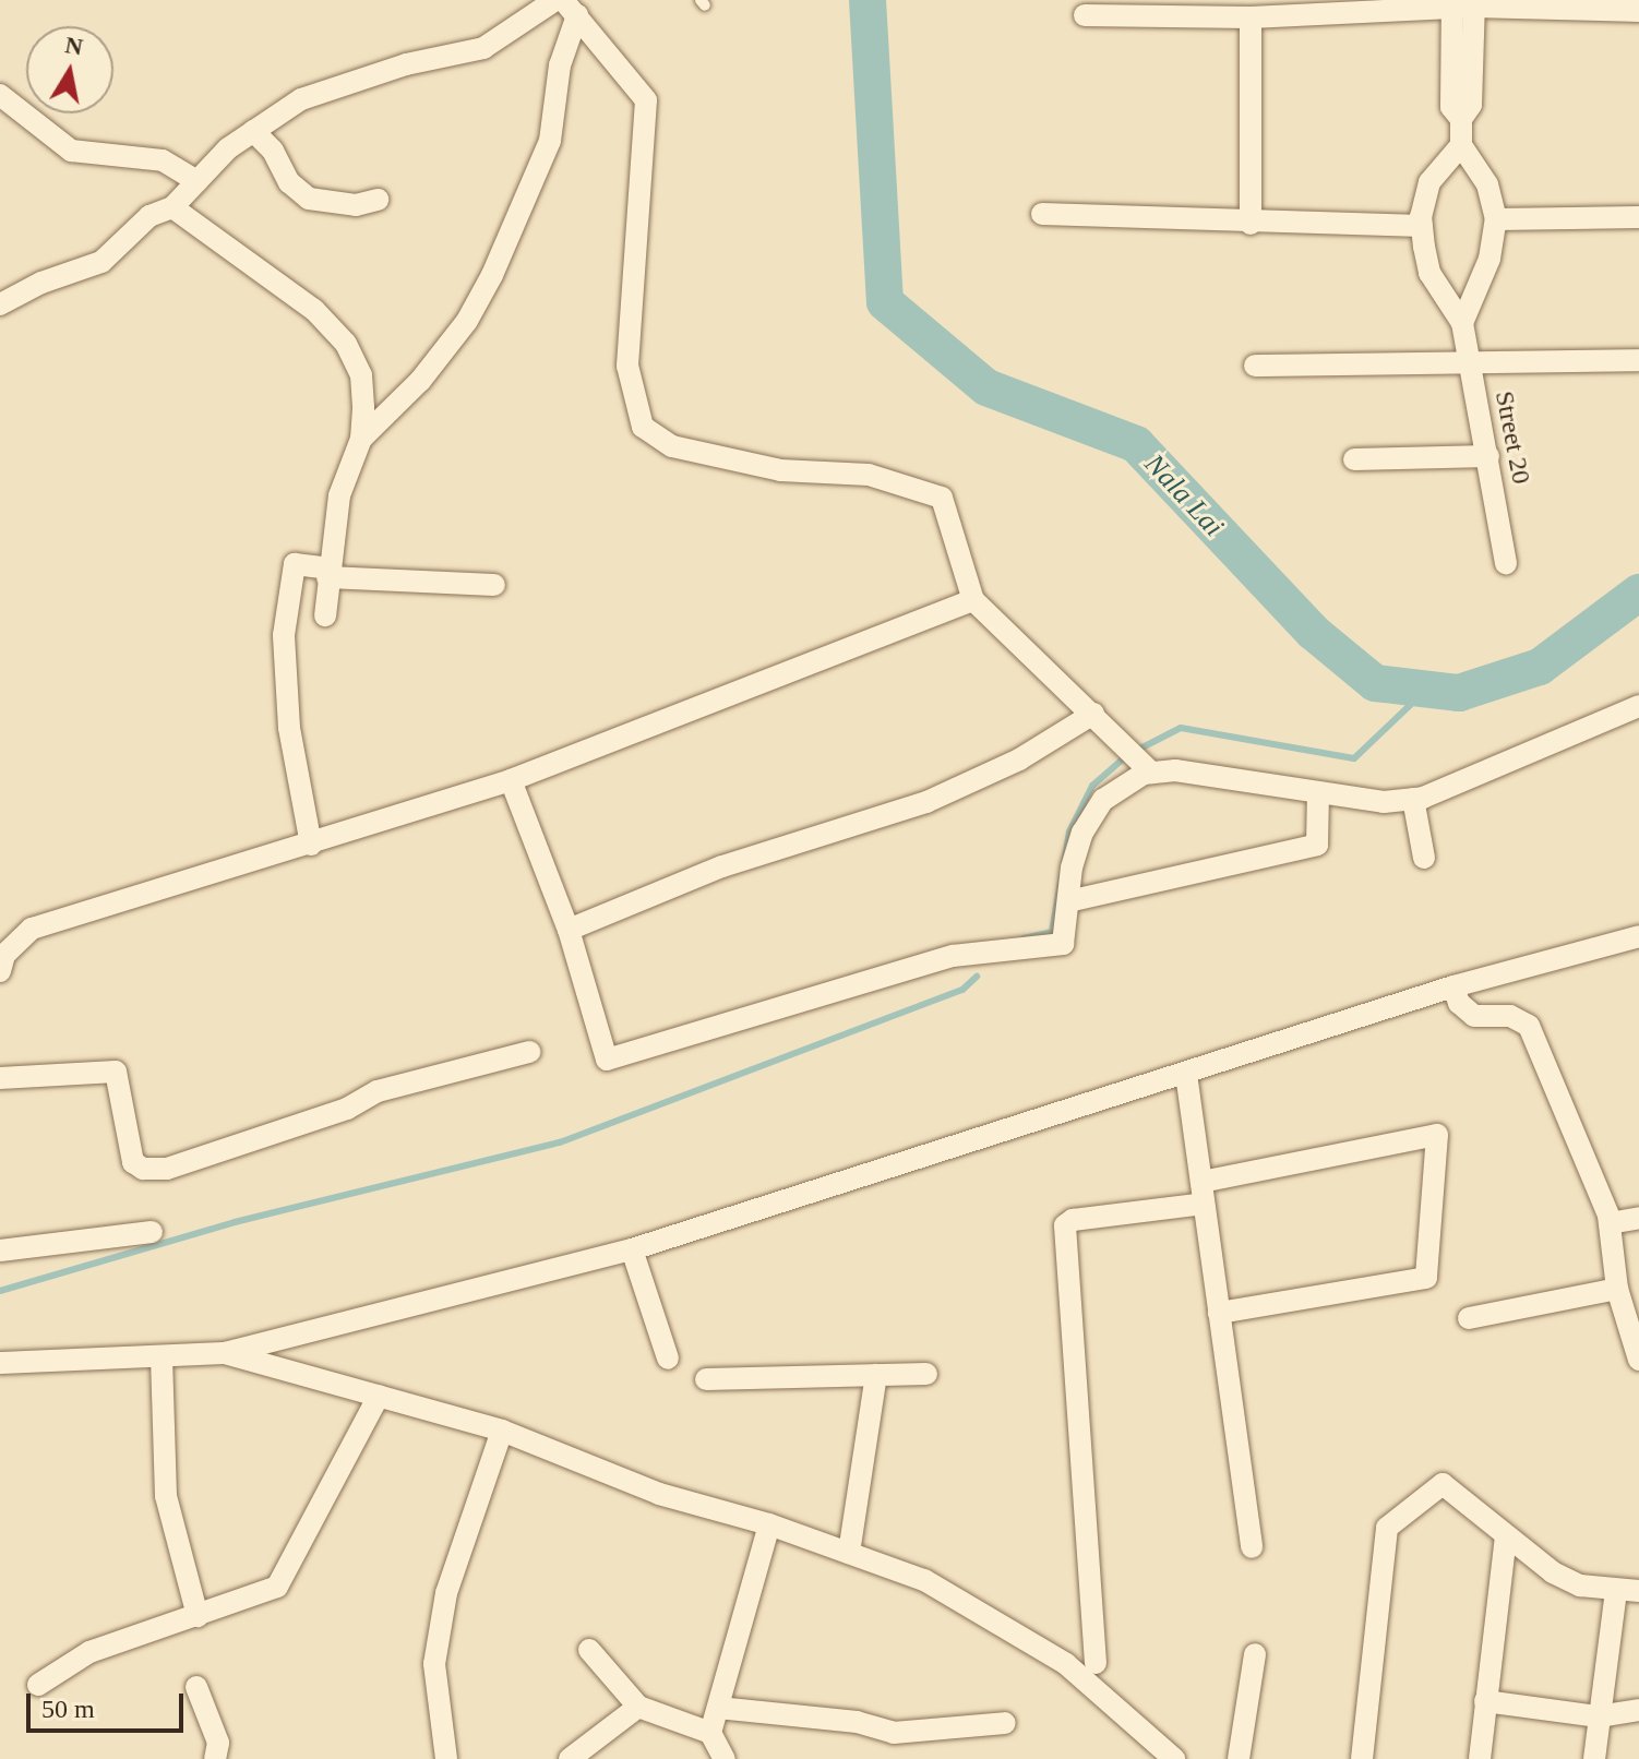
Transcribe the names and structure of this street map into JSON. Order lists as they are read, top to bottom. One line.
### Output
{"streets":{"street":["Street 20"]},"water":["Nala Lai"],"scale_bar":"50 m","north":"top"}
